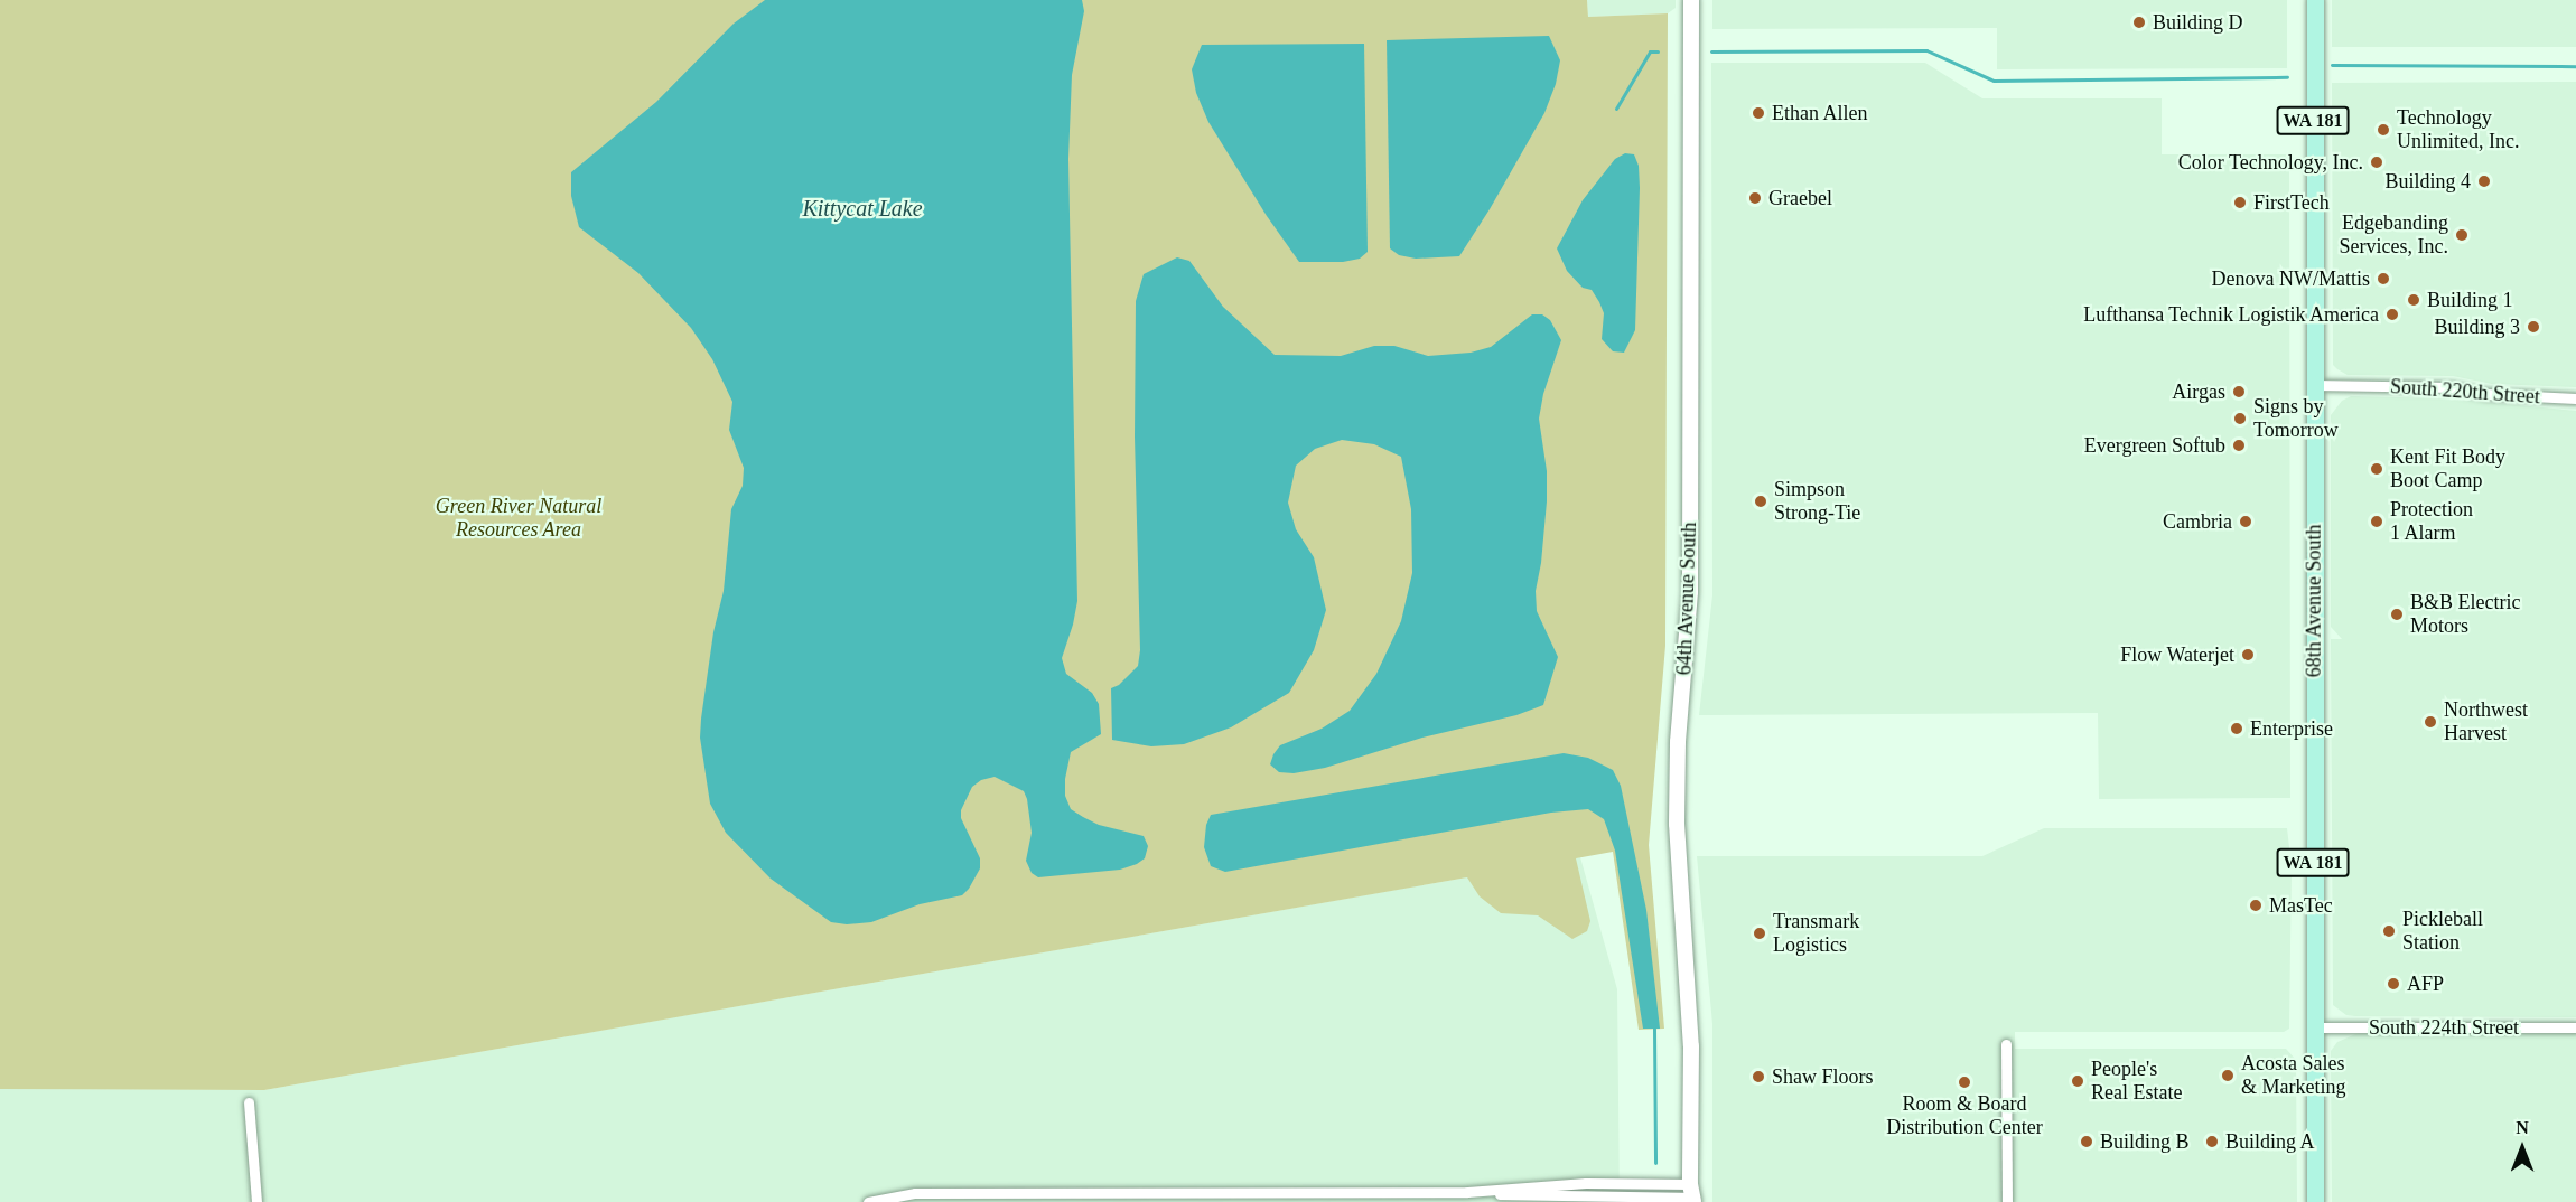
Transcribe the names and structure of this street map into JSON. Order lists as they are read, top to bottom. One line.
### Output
{"streets":{"main road":["WA 181","68th Avenue South"],"street":["South 220th Street","64th Avenue South","South 224th Street"]},"crossings":[["South 220th Street","68th Avenue South"],["68th Avenue South","South 224th Street"]],"water":["Kittycat Lake"],"parks":["Green River Natural Resources Area"],"places":["Building D","Ethan Allen","Technology Unlimited, Inc.","Color Technology, Inc.","Building 4","Graebel","FirstTech","Edgebanding Services, Inc.","Denova NW/Mattis","Building 1","Lufthansa Technik Logistik America","Building 3","Airgas","Signs by Tomorrow","Evergreen Softub","Kent Fit Body Boot Camp","Simpson Strong-Tie","Cambria","Protection 1 Alarm","B&B Electric Motors","Flow Waterjet","Northwest Harvest","Enterprise","MasTec","Pickleball Station","Transmark Logistics","AFP","Acosta Sales & Marketing","Shaw Floors","People's Real Estate","Room & Board Distribution Center","Building B","Building A"],"north":"top"}
